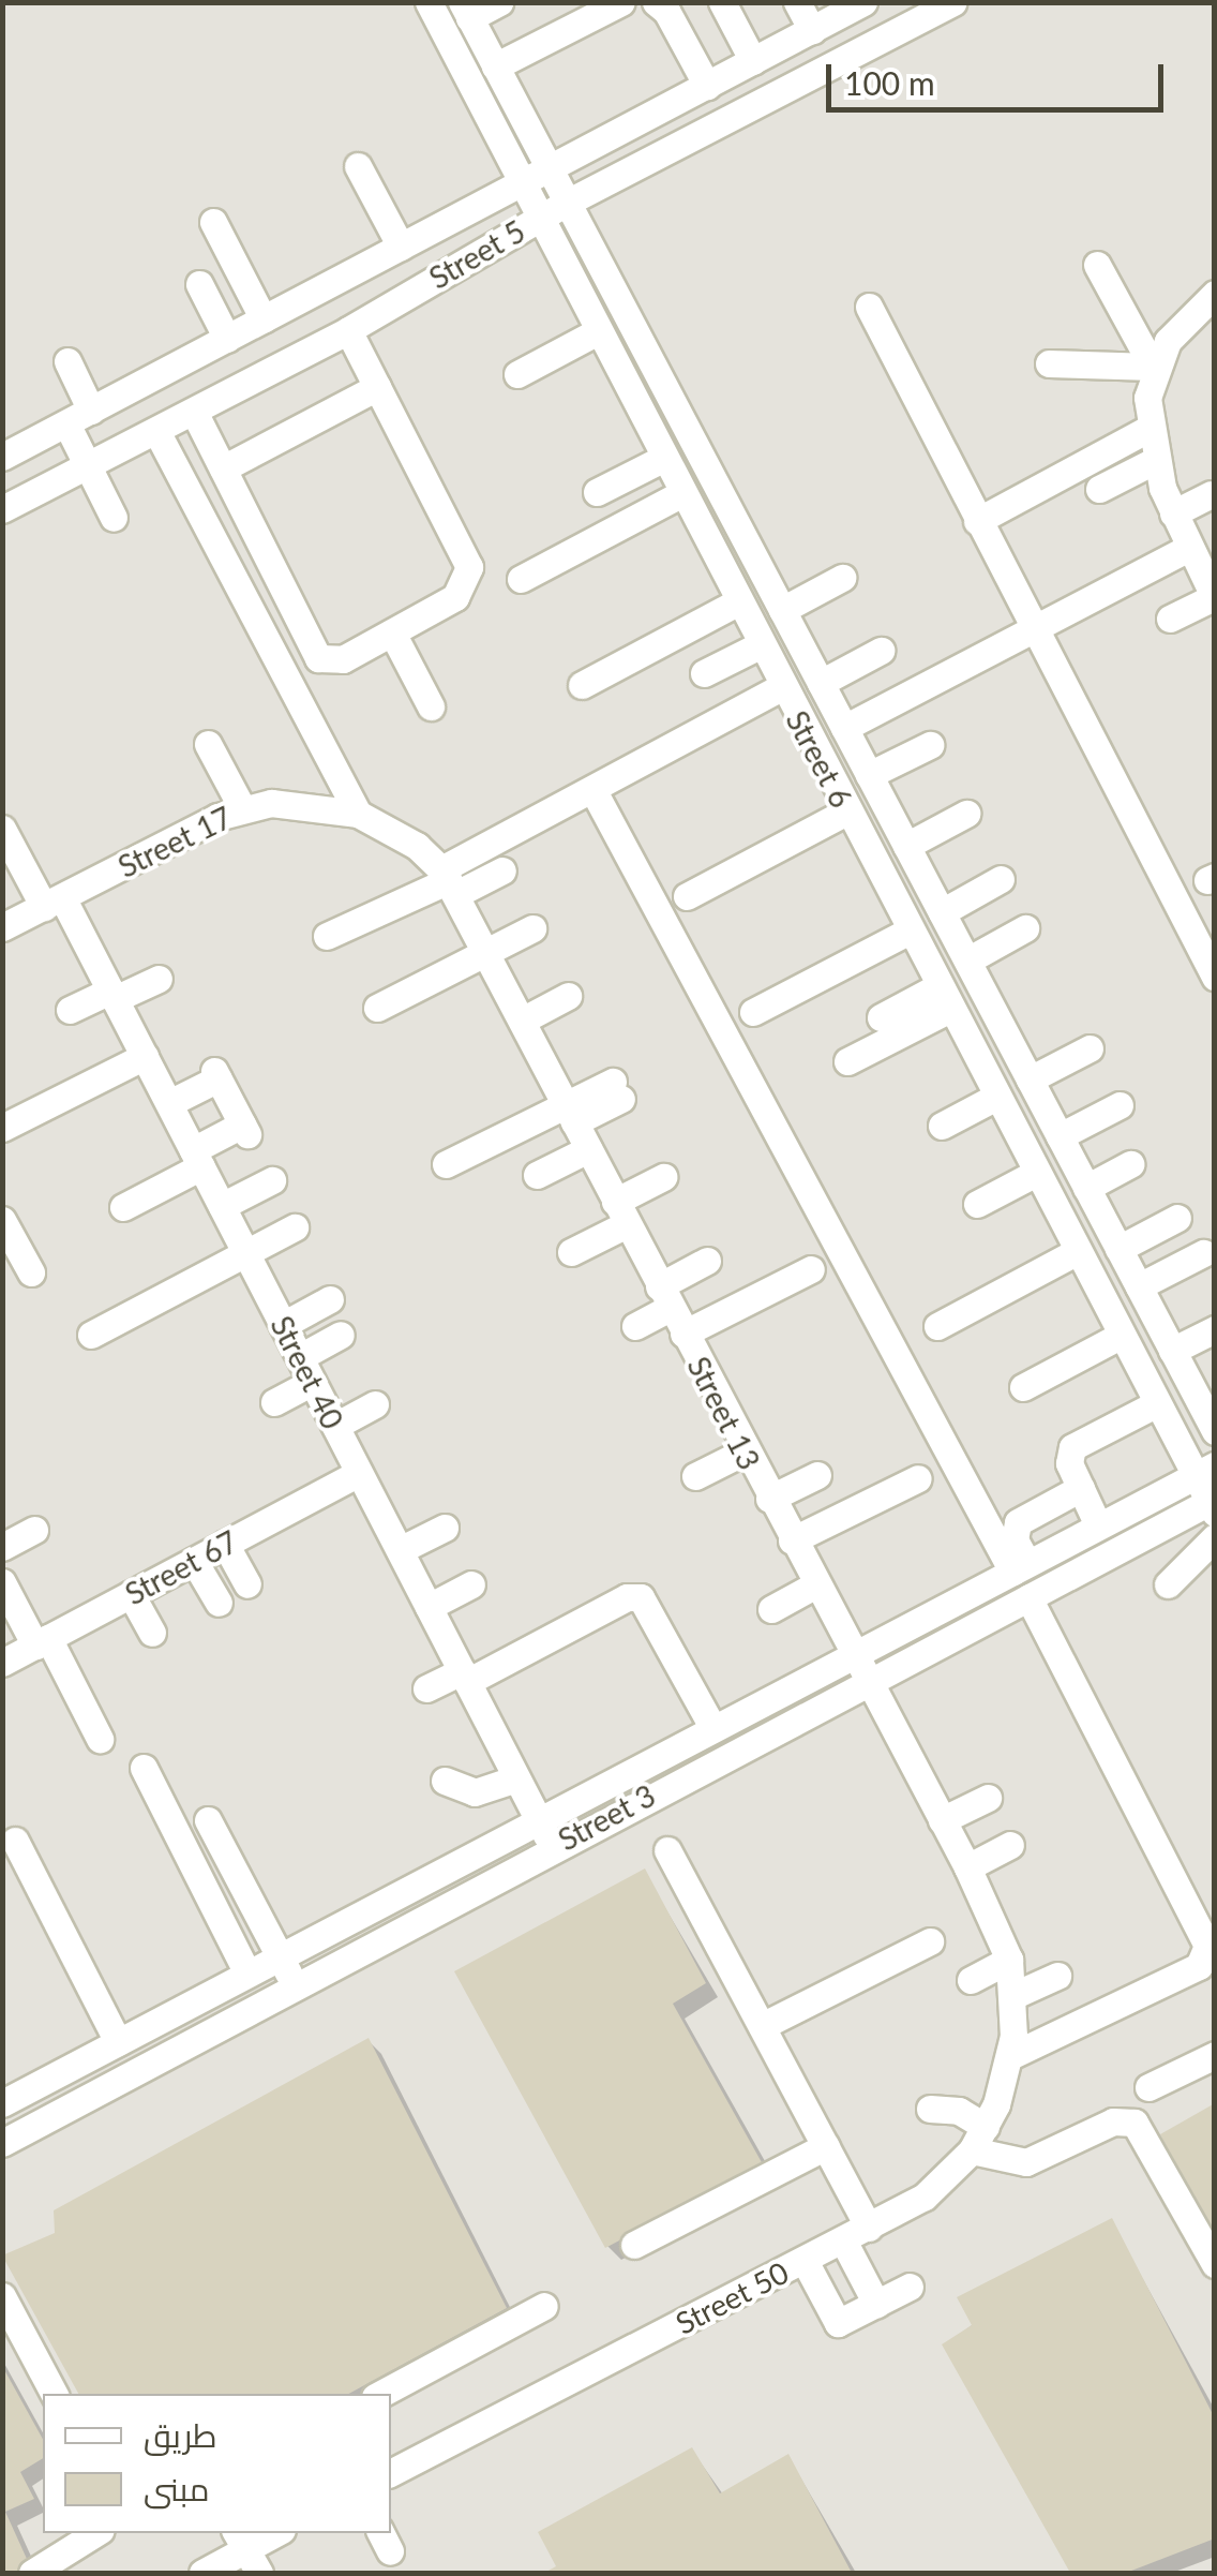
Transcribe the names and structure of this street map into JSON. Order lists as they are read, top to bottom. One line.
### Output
{"streets":{"street":["Street 5","Street 6","Street 17","Street 40","Street 13","Street 67","Street 3","Street 50"]},"crossings":[["Street 5","Street 6"],["Street 6","Street 3"],["Street 17","Street 40"],["Street 17","Street 13"],["Street 40","Street 67"],["Street 40","Street 3"],["Street 13","Street 3"],["Street 13","Street 50"]],"legend":["طريق","مبنى"],"scale_bar":"100 m"}
